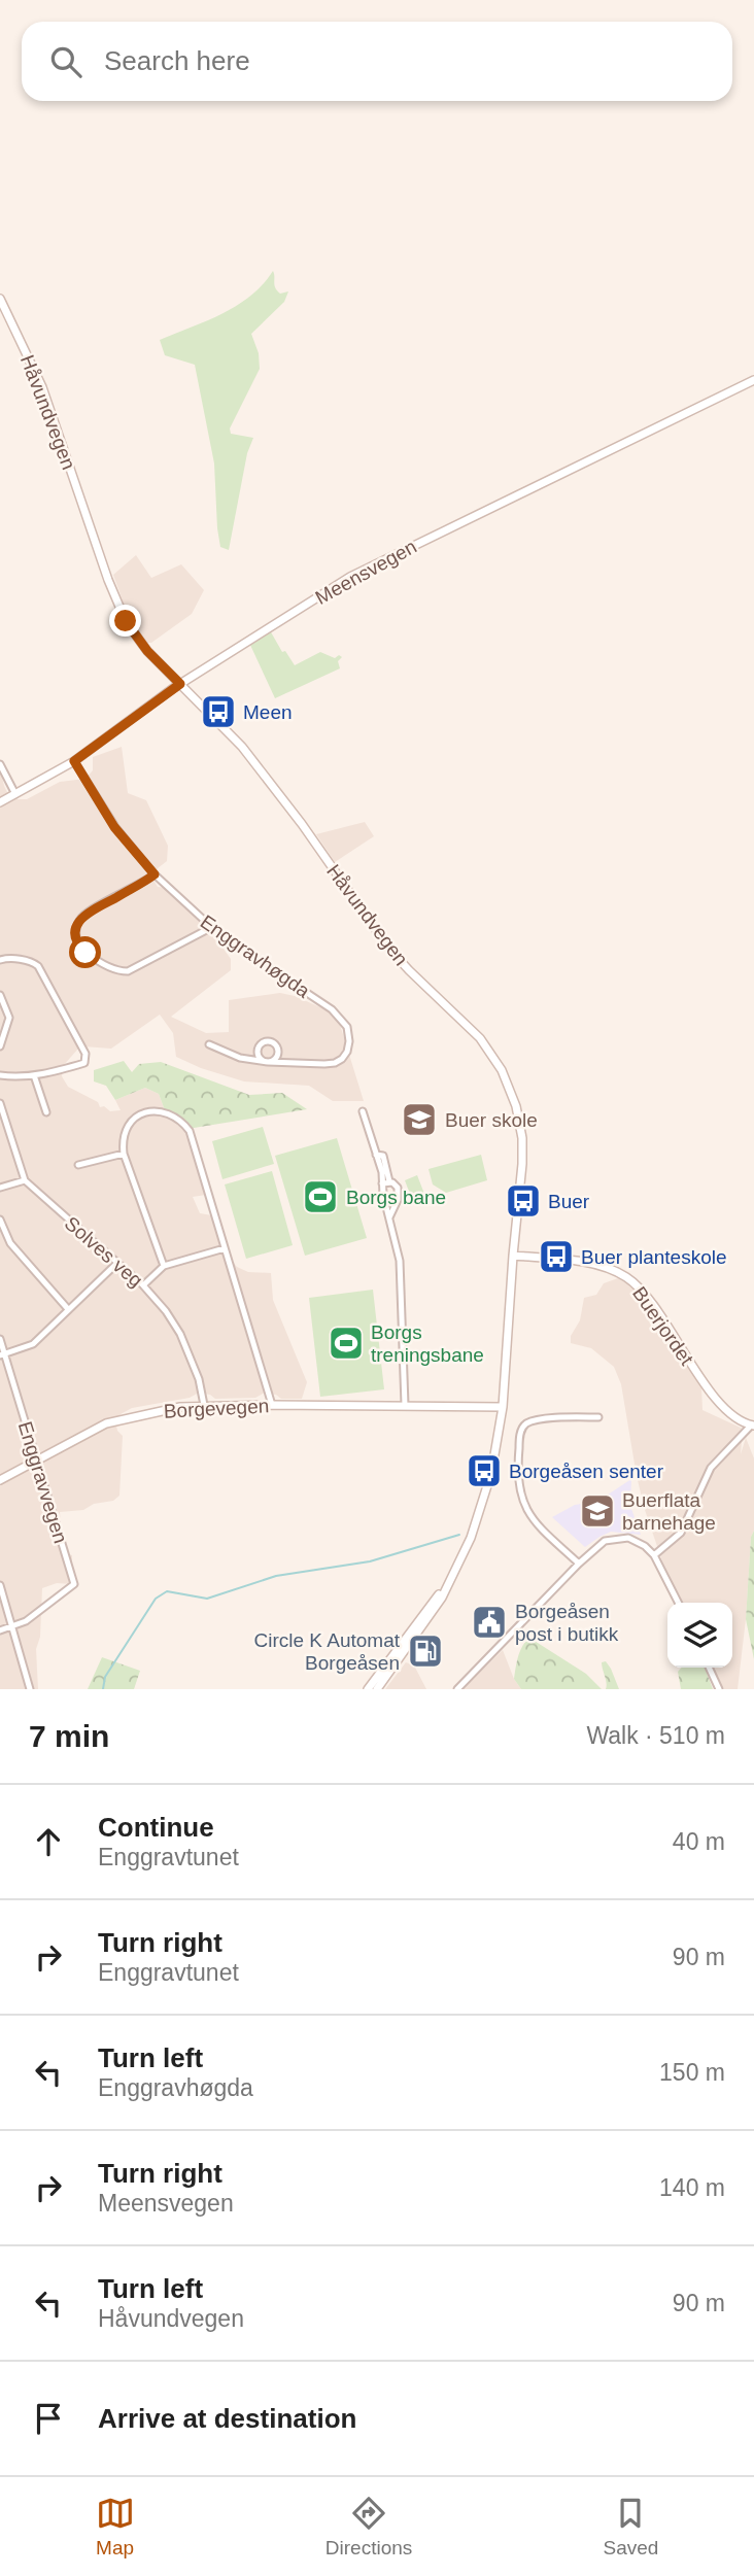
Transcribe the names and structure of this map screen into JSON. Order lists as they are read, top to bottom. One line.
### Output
{"streets":{"main road":["Håvundvegen","Meensvegen","Buerjordet","Borgevegen"],"street":["Enggravhøgda","Solves veg","Enggravvegen"]},"crossings":[["Håvundvegen","Meensvegen"],["Håvundvegen","Buerjordet"],["Håvundvegen","Borgevegen"],["Meensvegen","Enggravhøgda"],["Solves veg","Borgevegen"],["Borgevegen","Enggravvegen"]],"places":{"bus stop":["Meen","Buer","Buer planteskole","Borgeåsen senter"],"school or university":["Buer skole","Buerflata barnehage"],"sports":["Borgs bane","Borgs treningsbane"],"public building":["Borgeåsen post i butikk"],"fuel station":["Circle K Automat Borgeåsen"]},"page":{"search":"Search here","heading":["7 min","Walk · 510 m"],"list":[["Continue","Enggravtunet","40 m"],["Turn right","Enggravtunet","90 m"],["Turn left","Enggravhøgda","150 m"],["Turn right","Meensvegen","140 m"],["Turn left","Håvundvegen","90 m"],"Arrive at destination"],"nav":["Map","Directions","Saved"]}}
